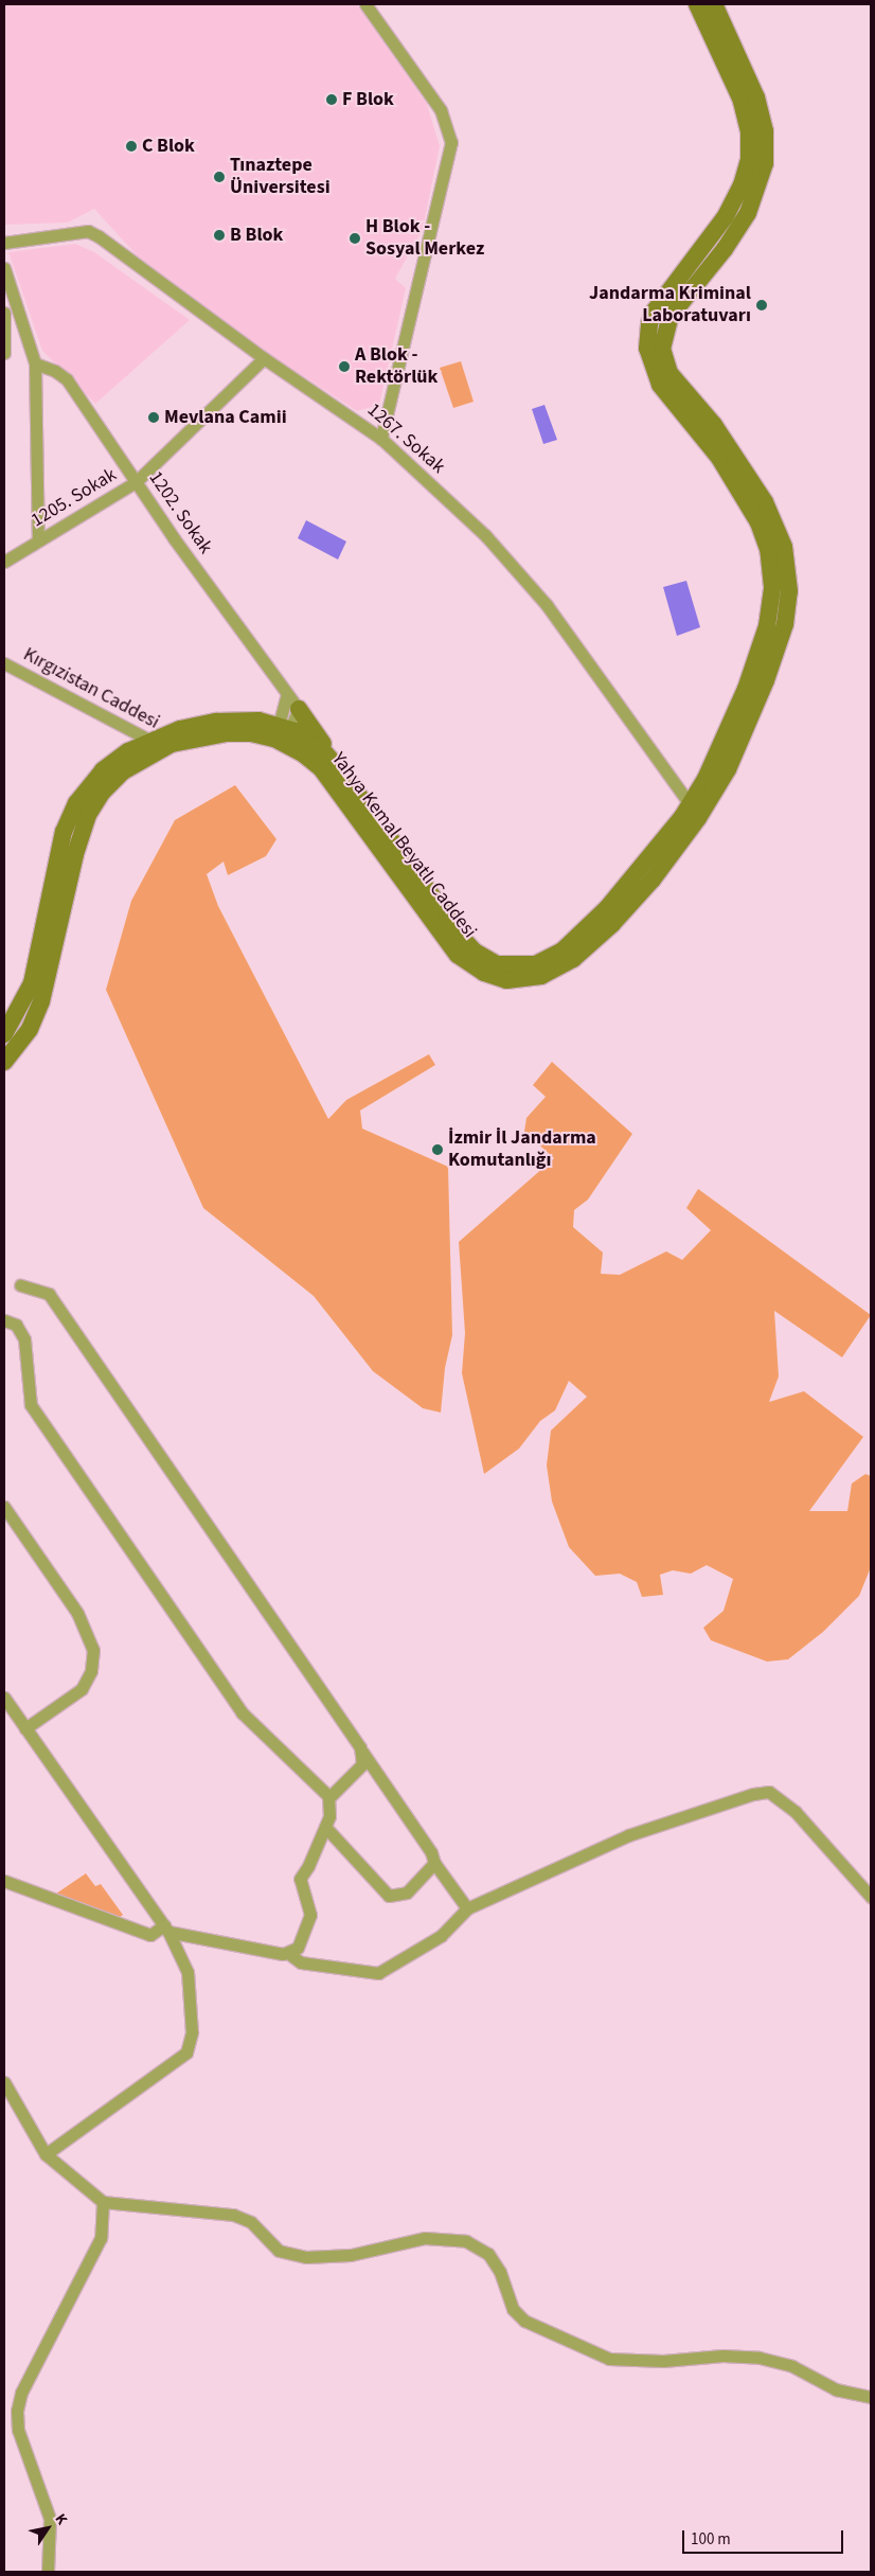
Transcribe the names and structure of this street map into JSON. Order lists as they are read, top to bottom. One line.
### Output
{"streets":{"main road":["Yahya Kemal Beyatlı Caddesi"],"street":["1267. Sokak","1205. Sokak","1202. Sokak","Kırgızistan Caddesi"]},"crossings":[["1267. Sokak","1205. Sokak"],["1267. Sokak","Yahya Kemal Beyatlı Caddesi"],["1205. Sokak","1202. Sokak"],["Kırgızistan Caddesi","Yahya Kemal Beyatlı Caddesi"]],"places":["F Blok","C Blok","Tınaztepe Üniversitesi","B Blok","H Blok - Sosyal Merkez","Jandarma Kriminal Laboratuvarı","A Blok - Rektörlük","Mevlana Camii","İzmir İl Jandarma Komutanlığı"],"scale_bar":"100 m","north":"top right"}
